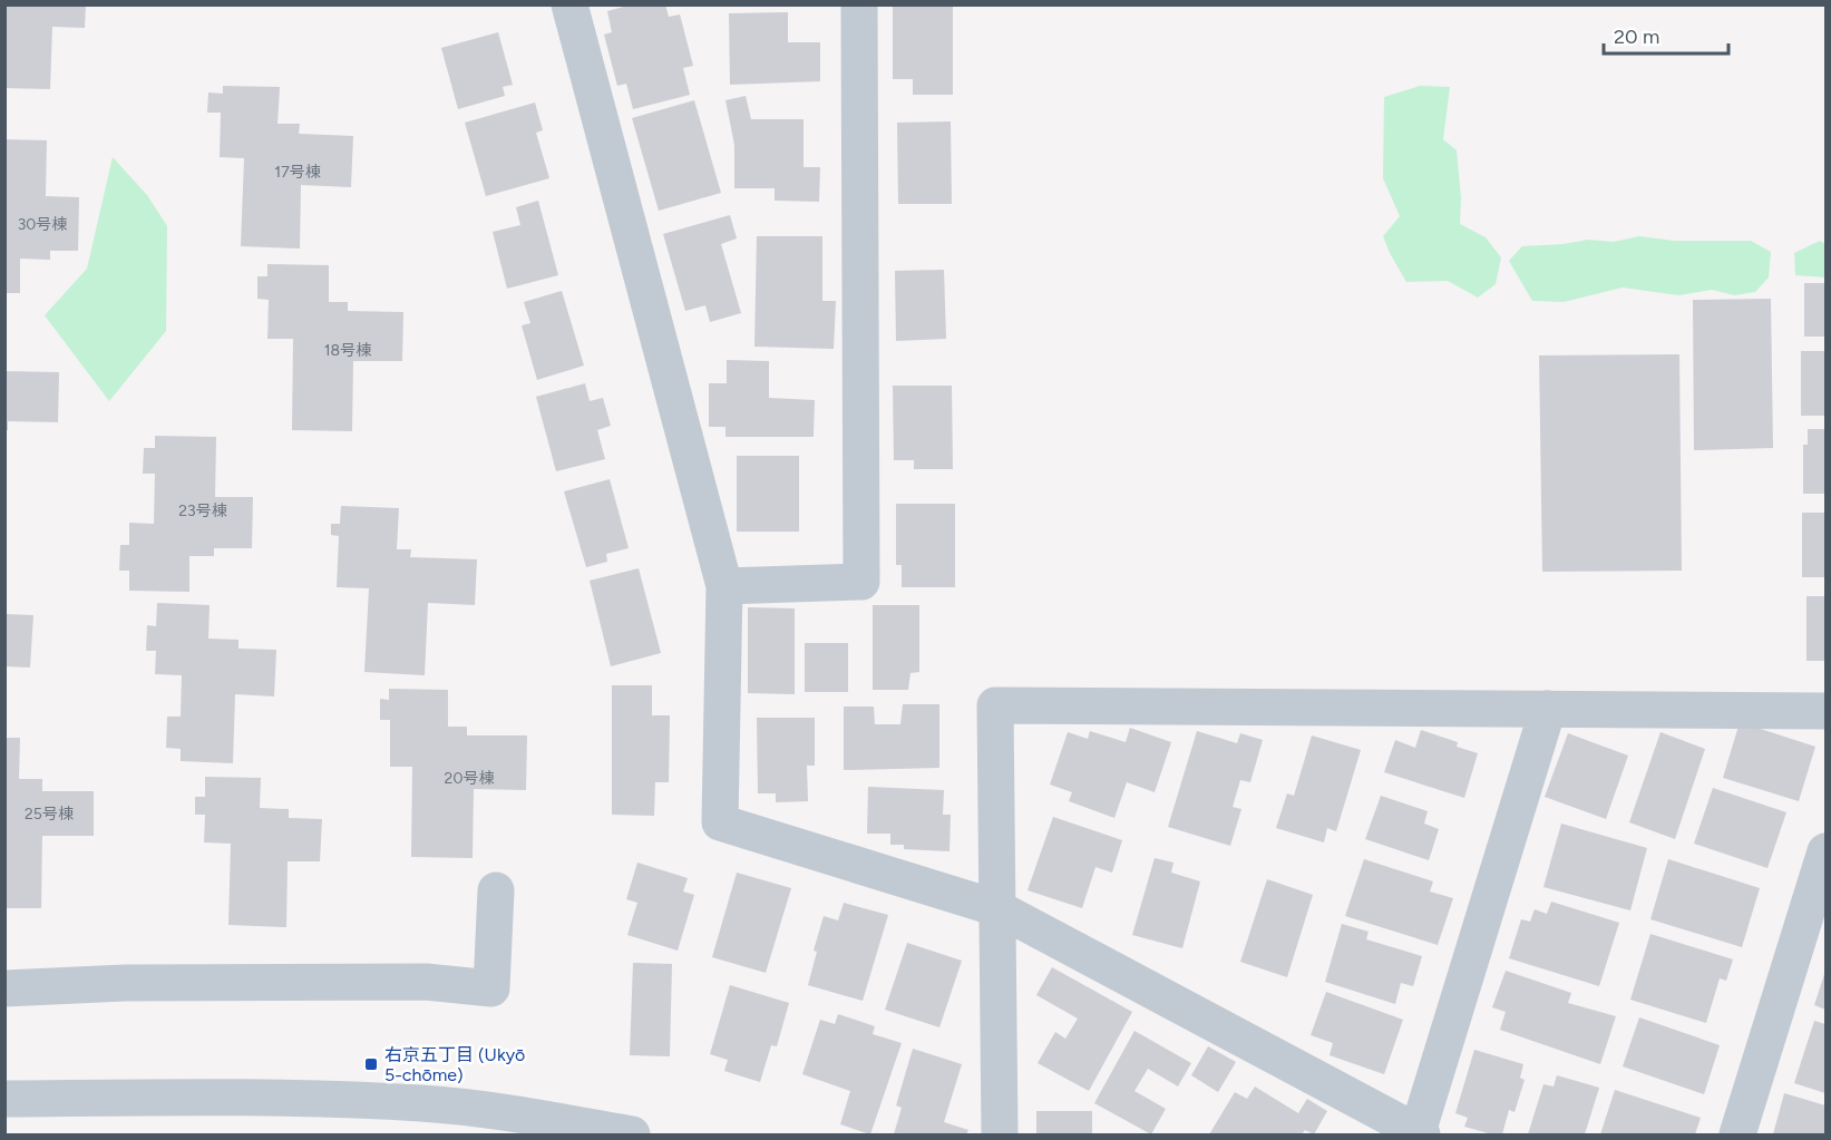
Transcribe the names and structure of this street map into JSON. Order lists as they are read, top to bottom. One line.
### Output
{"places":{"transit":["右京五丁目 (Ukyō 5-chōme)"]},"house_numbers":["17号棟","30号棟","18号棟","23号棟","20号棟","25号棟"],"scale_bar":"20 m"}
